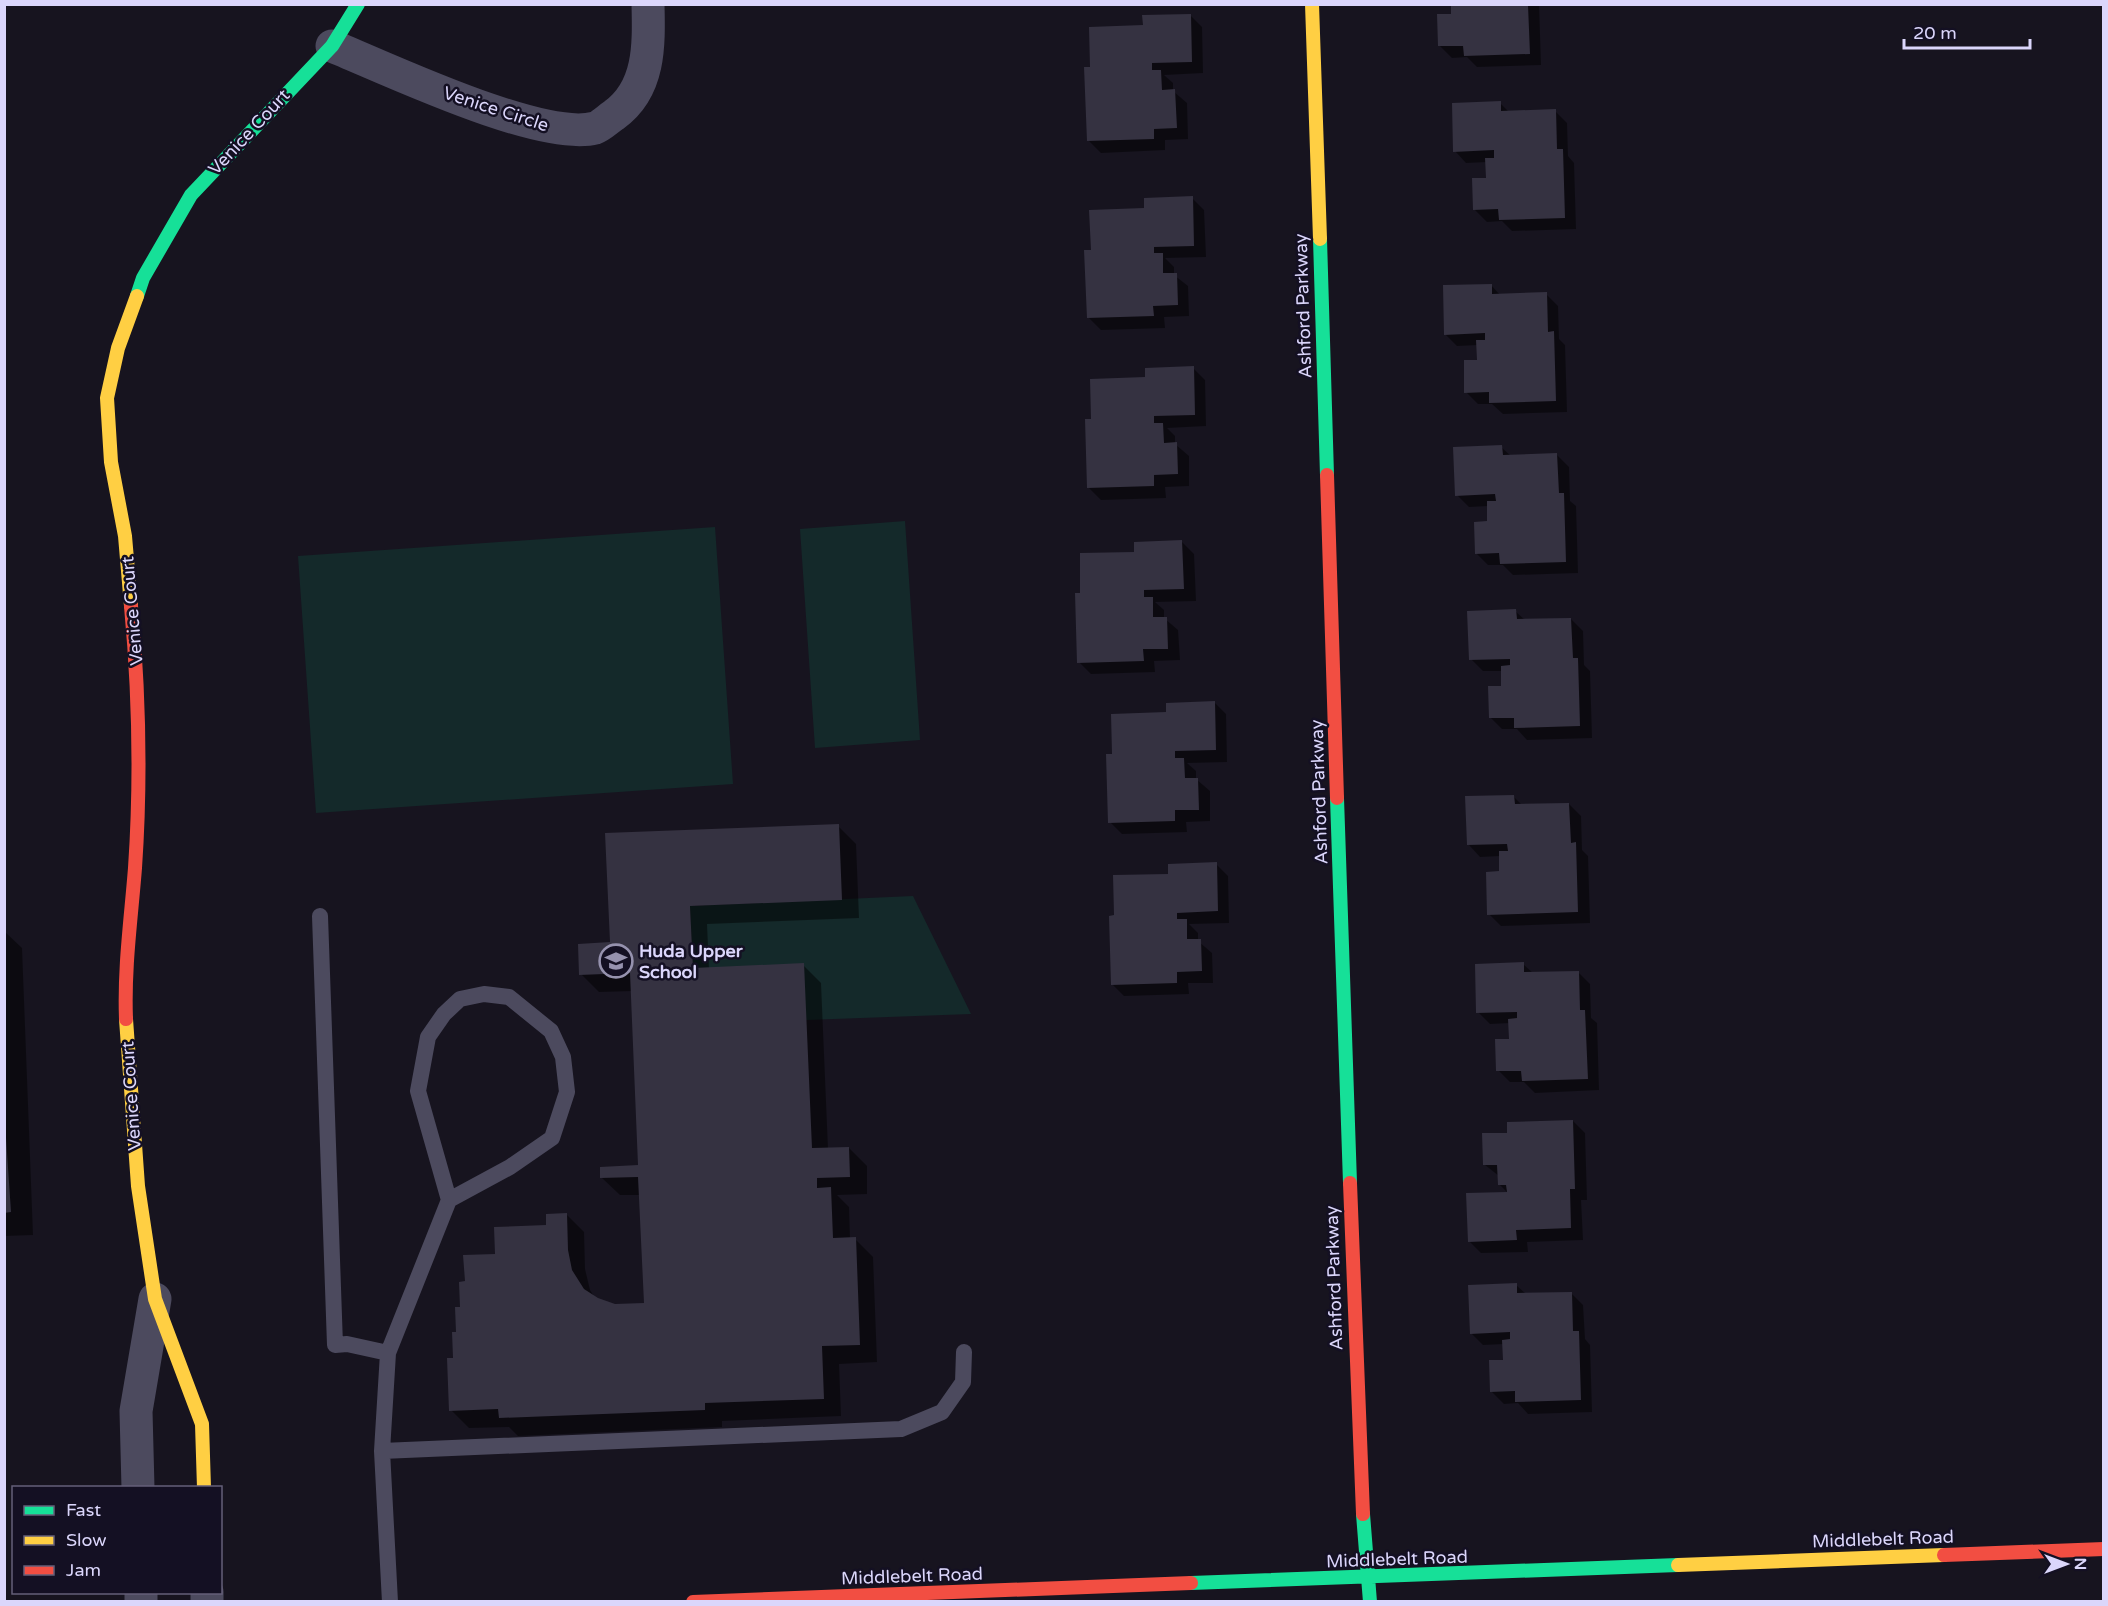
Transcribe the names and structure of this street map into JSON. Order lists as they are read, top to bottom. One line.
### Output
{"streets":{"street":["Venice Circle","Venice Court","Ashford Parkway","Middlebelt Road"]},"crossings":[["Venice Circle","Venice Court"],["Ashford Parkway","Middlebelt Road"]],"places":{"school or university":["Huda Upper School"]},"legend":["Fast","Slow","Jam"],"scale_bar":"20 m","north":"right"}
